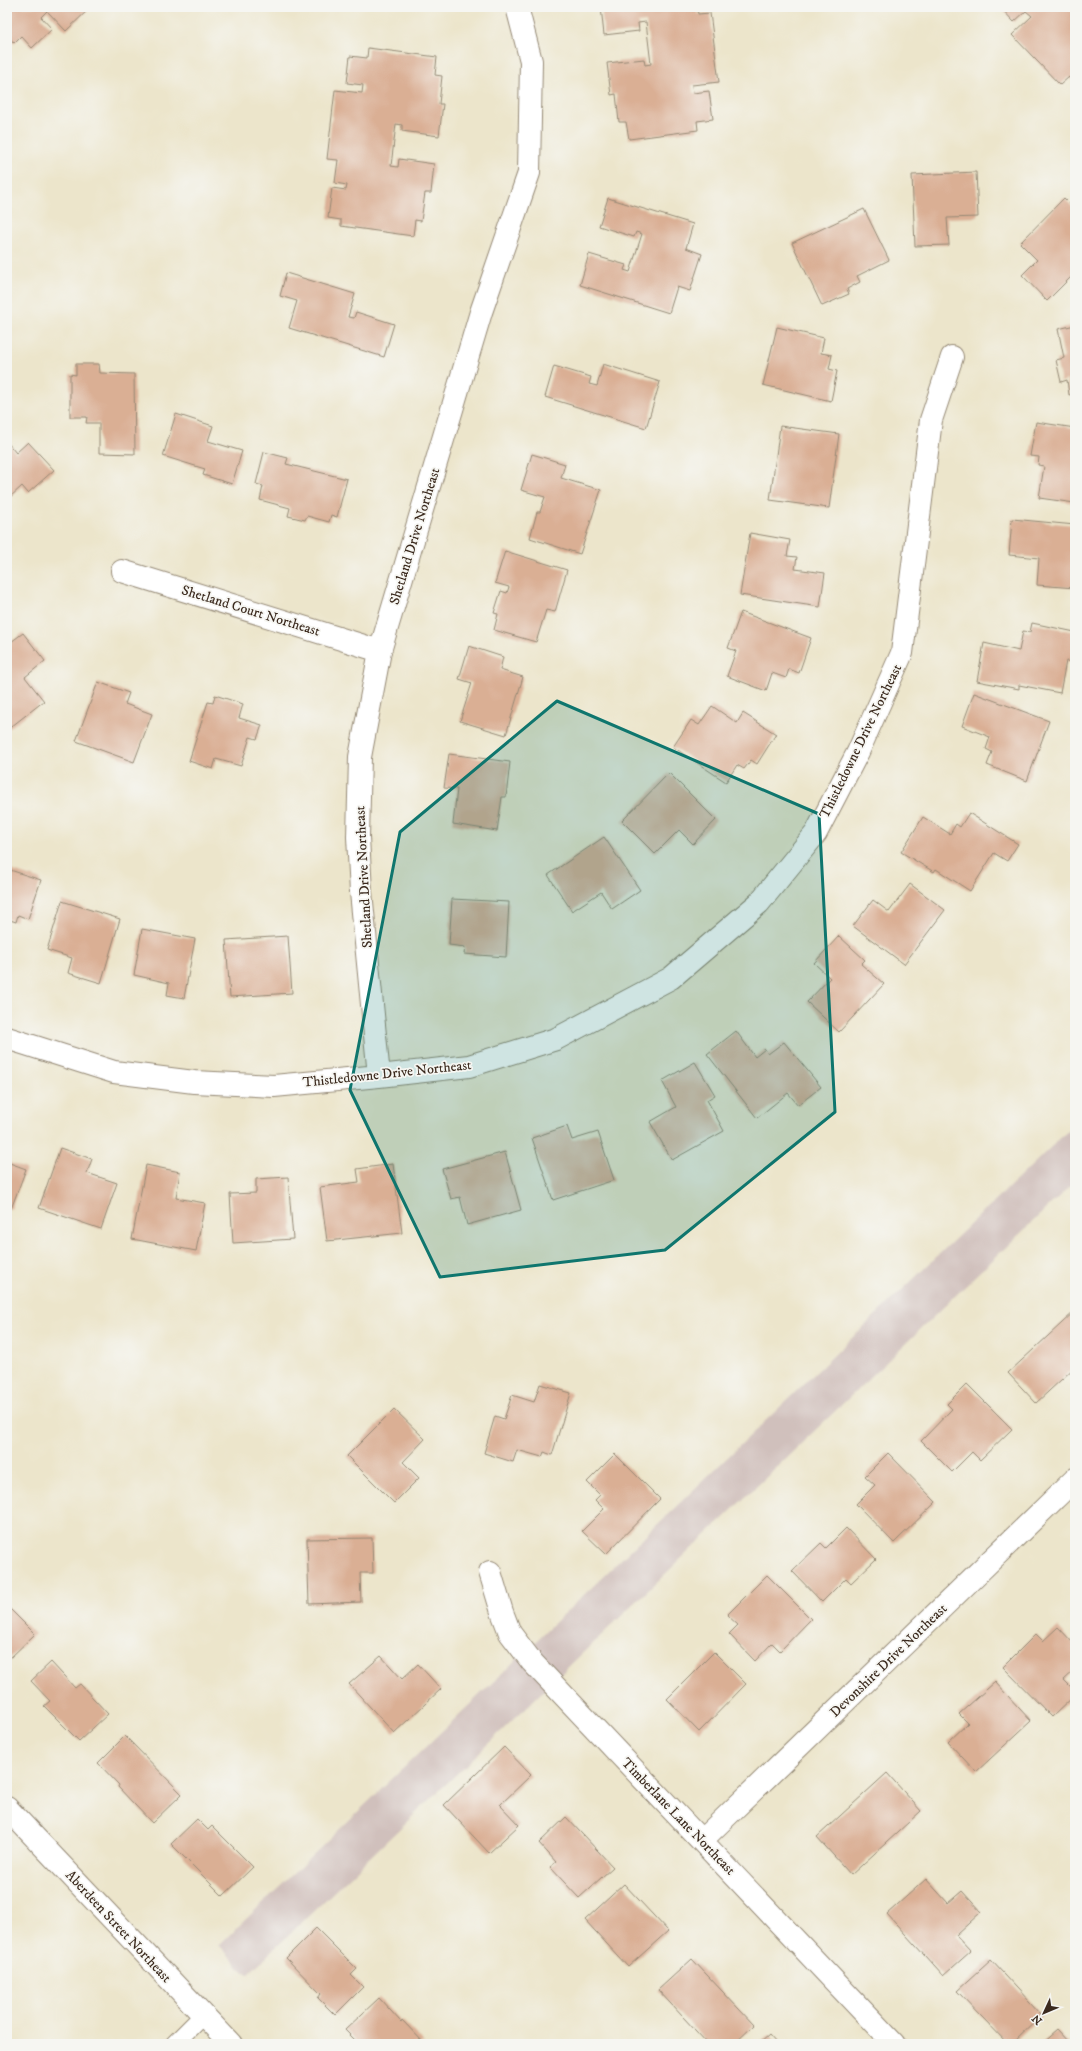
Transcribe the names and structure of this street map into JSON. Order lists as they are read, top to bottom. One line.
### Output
{"streets":{"street":["Shetland Drive Northeast","Shetland Court Northeast","Thistledowne Drive Northeast","Devonshire Drive Northeast","Timberlane Lane Northeast","Aberdeen Street Northeast"]},"crossings":[["Shetland Drive Northeast","Shetland Court Northeast"],["Shetland Drive Northeast","Thistledowne Drive Northeast"],["Devonshire Drive Northeast","Timberlane Lane Northeast"]],"north":"bottom left"}
